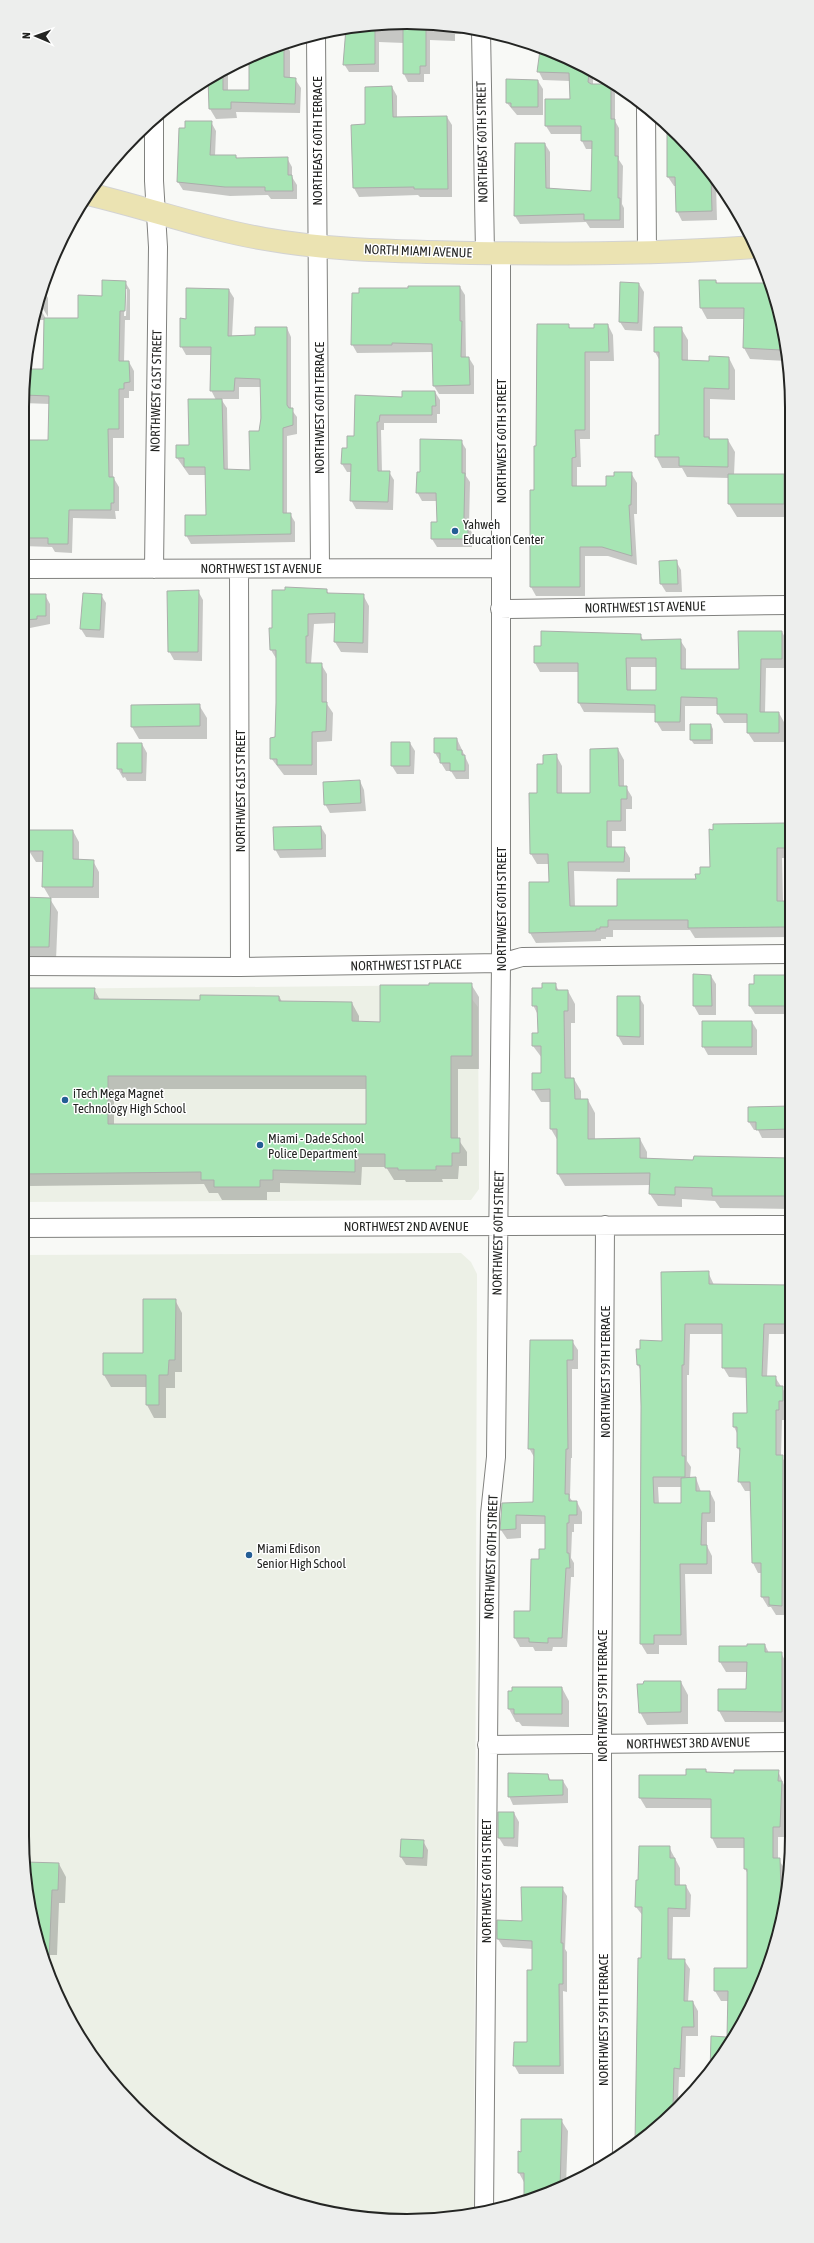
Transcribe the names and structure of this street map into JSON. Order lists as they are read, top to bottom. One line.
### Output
{"streets":{"main road":["NORTH MIAMI AVENUE"],"street":["NORTHEAST 60TH TERRACE","NORTHEAST 60TH STREET","NORTHWEST 61ST STREET","NORTHWEST 60TH TERRACE","NORTHWEST 60TH STREET","NORTHWEST 1ST AVENUE","NORTHWEST 1ST PLACE","NORTHWEST 2ND AVENUE","NORTHWEST 59TH TERRACE","NORTHWEST 3RD AVENUE"]},"crossings":[["NORTHEAST 60TH TERRACE","NORTH MIAMI AVENUE"],["NORTHEAST 60TH TERRACE","NORTHWEST 60TH TERRACE"],["NORTHEAST 60TH STREET","NORTH MIAMI AVENUE"],["NORTHEAST 60TH STREET","NORTHWEST 60TH STREET"],["NORTH MIAMI AVENUE","NORTHWEST 61ST STREET"],["NORTH MIAMI AVENUE","NORTHWEST 60TH TERRACE"],["NORTH MIAMI AVENUE","NORTHWEST 60TH STREET"],["NORTHWEST 61ST STREET","NORTHWEST 1ST AVENUE"],["NORTHWEST 61ST STREET","NORTHWEST 1ST PLACE"],["NORTHWEST 60TH TERRACE","NORTHWEST 1ST AVENUE"],["NORTHWEST 60TH STREET","NORTHWEST 1ST AVENUE"],["NORTHWEST 60TH STREET","NORTHWEST 1ST PLACE"],["NORTHWEST 60TH STREET","NORTHWEST 2ND AVENUE"],["NORTHWEST 60TH STREET","NORTHWEST 3RD AVENUE"],["NORTHWEST 2ND AVENUE","NORTHWEST 59TH TERRACE"],["NORTHWEST 59TH TERRACE","NORTHWEST 3RD AVENUE"]],"places":["Yahweh Education Center","iTech Mega Magnet Technology High School","Miami - Dade School Police Department","Miami Edison Senior High School"],"north":"left"}
